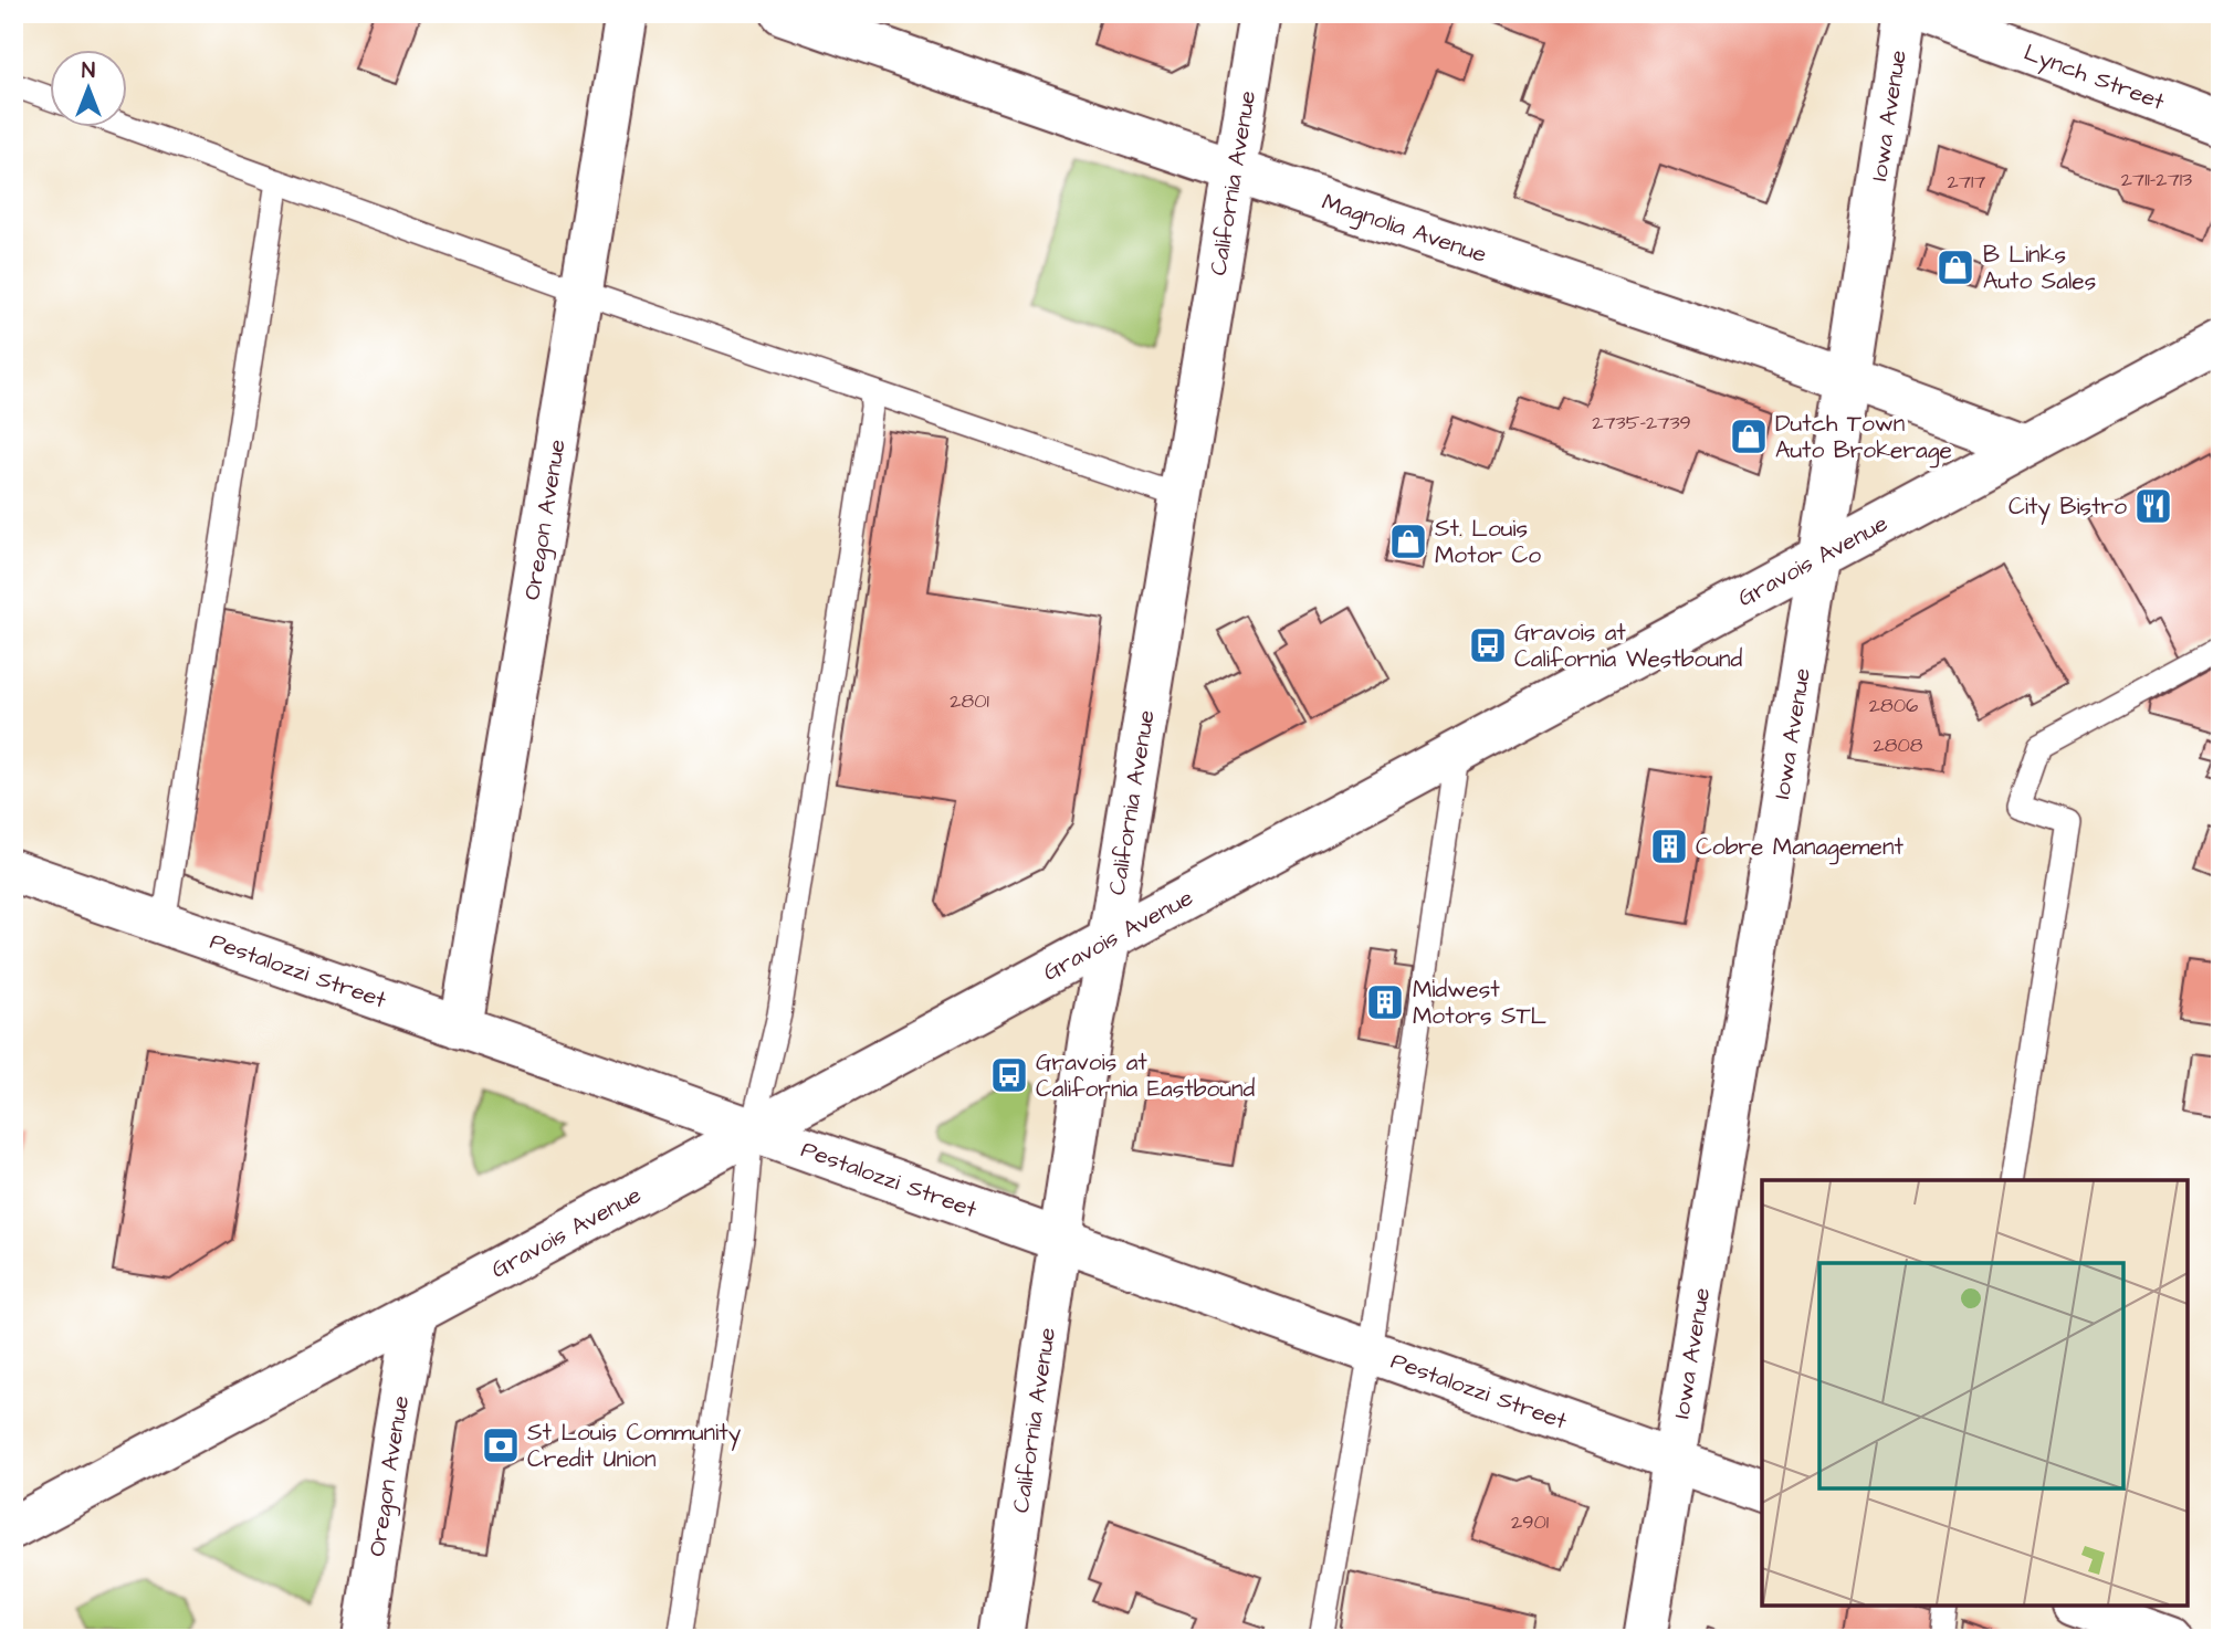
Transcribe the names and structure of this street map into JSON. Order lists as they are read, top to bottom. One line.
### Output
{"streets":{"street":["Lynch Street","Iowa Avenue","California Avenue","Magnolia Avenue","Oregon Avenue","Gravois Avenue","Pestalozzi Street"]},"crossings":[["Iowa Avenue","Magnolia Avenue"],["Iowa Avenue","Gravois Avenue"],["Iowa Avenue","Pestalozzi Street"],["California Avenue","Magnolia Avenue"],["California Avenue","Gravois Avenue"],["California Avenue","Pestalozzi Street"],["Magnolia Avenue","Gravois Avenue"],["Oregon Avenue","Gravois Avenue"],["Oregon Avenue","Pestalozzi Street"],["Gravois Avenue","Pestalozzi Street"]],"places":{"shop":["B Links Auto Sales","Dutch Town Auto Brokerage","St. Louis Motor Co"],"restaurant":["City Bistro"],"bus stop":["Gravois at California Westbound","Gravois at California Eastbound"],"building":["Cobre Management","Midwest Motors STL"],"bank":["St Louis Community Credit Union"]},"house_numbers":["2711-2713","2717","2735-2739","2801","2806","2808","2901"],"north":"top"}
